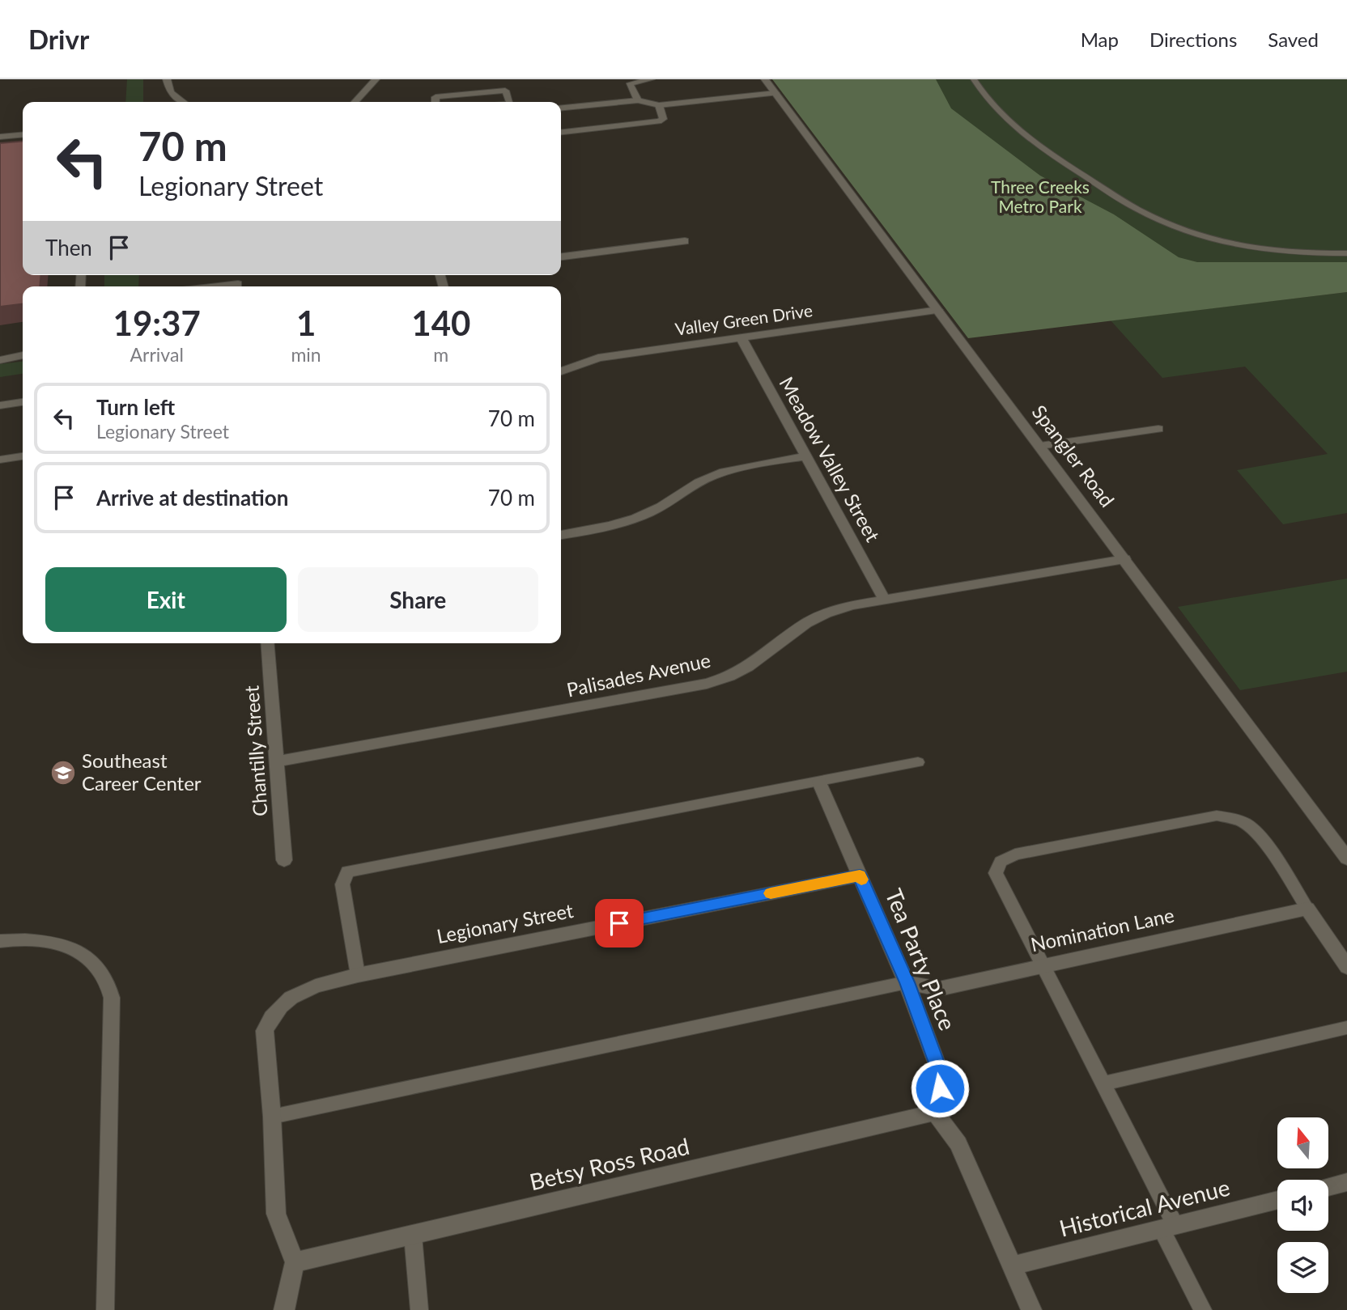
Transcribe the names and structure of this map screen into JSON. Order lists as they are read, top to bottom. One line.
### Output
{"streets":{"street":["Valley Green Drive","Spangler Road","Meadow Valley Street","Palisades Avenue","Chantilly Street","Legionary Street","Nomination Lane","Tea Party Place","Betsy Ross Road","Historical Avenue"]},"crossings":[["Valley Green Drive","Spangler Road"],["Valley Green Drive","Meadow Valley Street"],["Spangler Road","Palisades Avenue"],["Meadow Valley Street","Palisades Avenue"],["Palisades Avenue","Chantilly Street"],["Legionary Street","Tea Party Place"],["Nomination Lane","Tea Party Place"],["Tea Party Place","Betsy Ross Road"]],"parks":["Three Creeks Metro Park"],"places":{"school or university":["Southeast Career Center"]},"north":"top","page":{"header":"Drivr","nav":["Map","Directions","Saved"],"turn":["70 m","Legionary Street"],"then":"Then","eta":["19:37","Arrival","1","min","140","m"],"list":[{"name":"Turn left","note":"Legionary Street","value":"70 m"},{"name":"Arrive at destination","value":"70 m"}],"buttons":["Exit","Share"]}}
